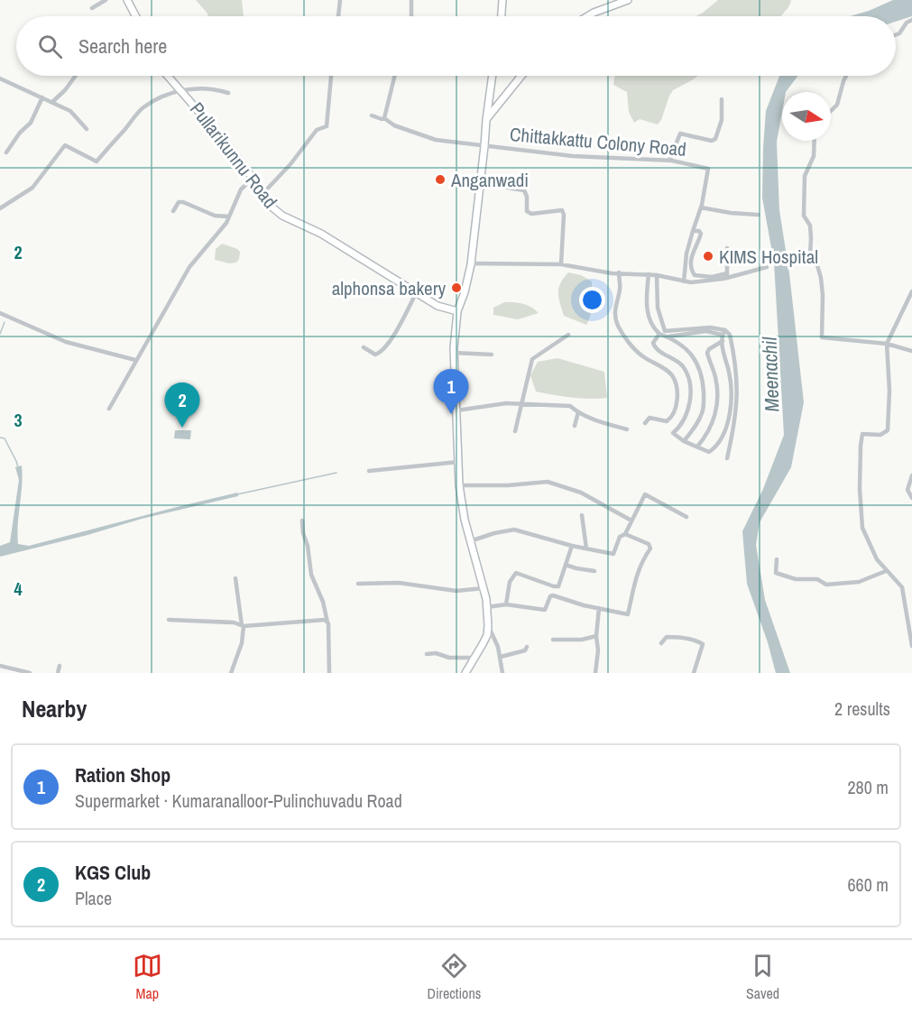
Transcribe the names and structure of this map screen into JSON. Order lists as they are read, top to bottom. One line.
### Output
{"streets":{"main road":["Pullarikunnu Road"],"street":["Chittakkattu Colony Road"]},"water":["Meenachil"],"places":["Anganwadi","KIMS Hospital","alphonsa bakery"],"north":"right","page":{"search":"Search here","pins":["1","2"],"heading":["Nearby","2 results"],"list":[{"mark":"1","name":"Ration Shop","note":"Supermarket · Kumaranalloor-Pulinchuvadu Road","value":"280 m"},{"mark":"2","name":"KGS Club","note":"Place","value":"660 m"}],"nav":["Map","Directions","Saved"]},"grid":{"rows":["2","3","4"]}}
